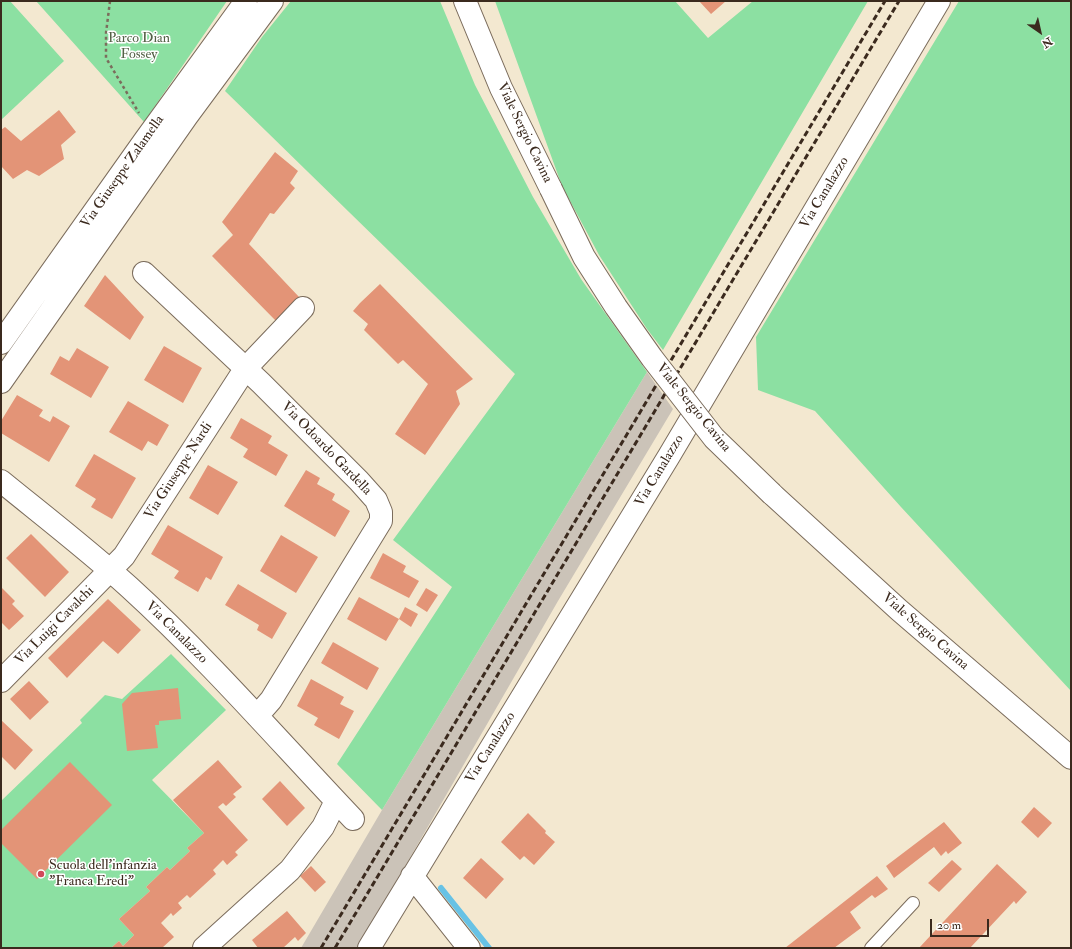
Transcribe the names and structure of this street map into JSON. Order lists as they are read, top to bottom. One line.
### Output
{"streets":{"street":["Viale Sergio Cavina","Via Giuseppe Zalamella","Via Canalazzo","Via Odoardo Gardella","Via Giuseppe Nardi","Via Luigi Cavalchi"]},"crossings":[["Via Canalazzo","Via Odoardo Gardella"],["Via Canalazzo","Via Giuseppe Nardi"],["Via Canalazzo","Via Luigi Cavalchi"],["Via Odoardo Gardella","Via Giuseppe Nardi"],["Via Giuseppe Nardi","Via Luigi Cavalchi"]],"parks":["Parco Dian Fossey"],"places":["Scuola dell'infanzia \"Franca Eredi\""],"scale_bar":"20 m","north":"bottom right"}
